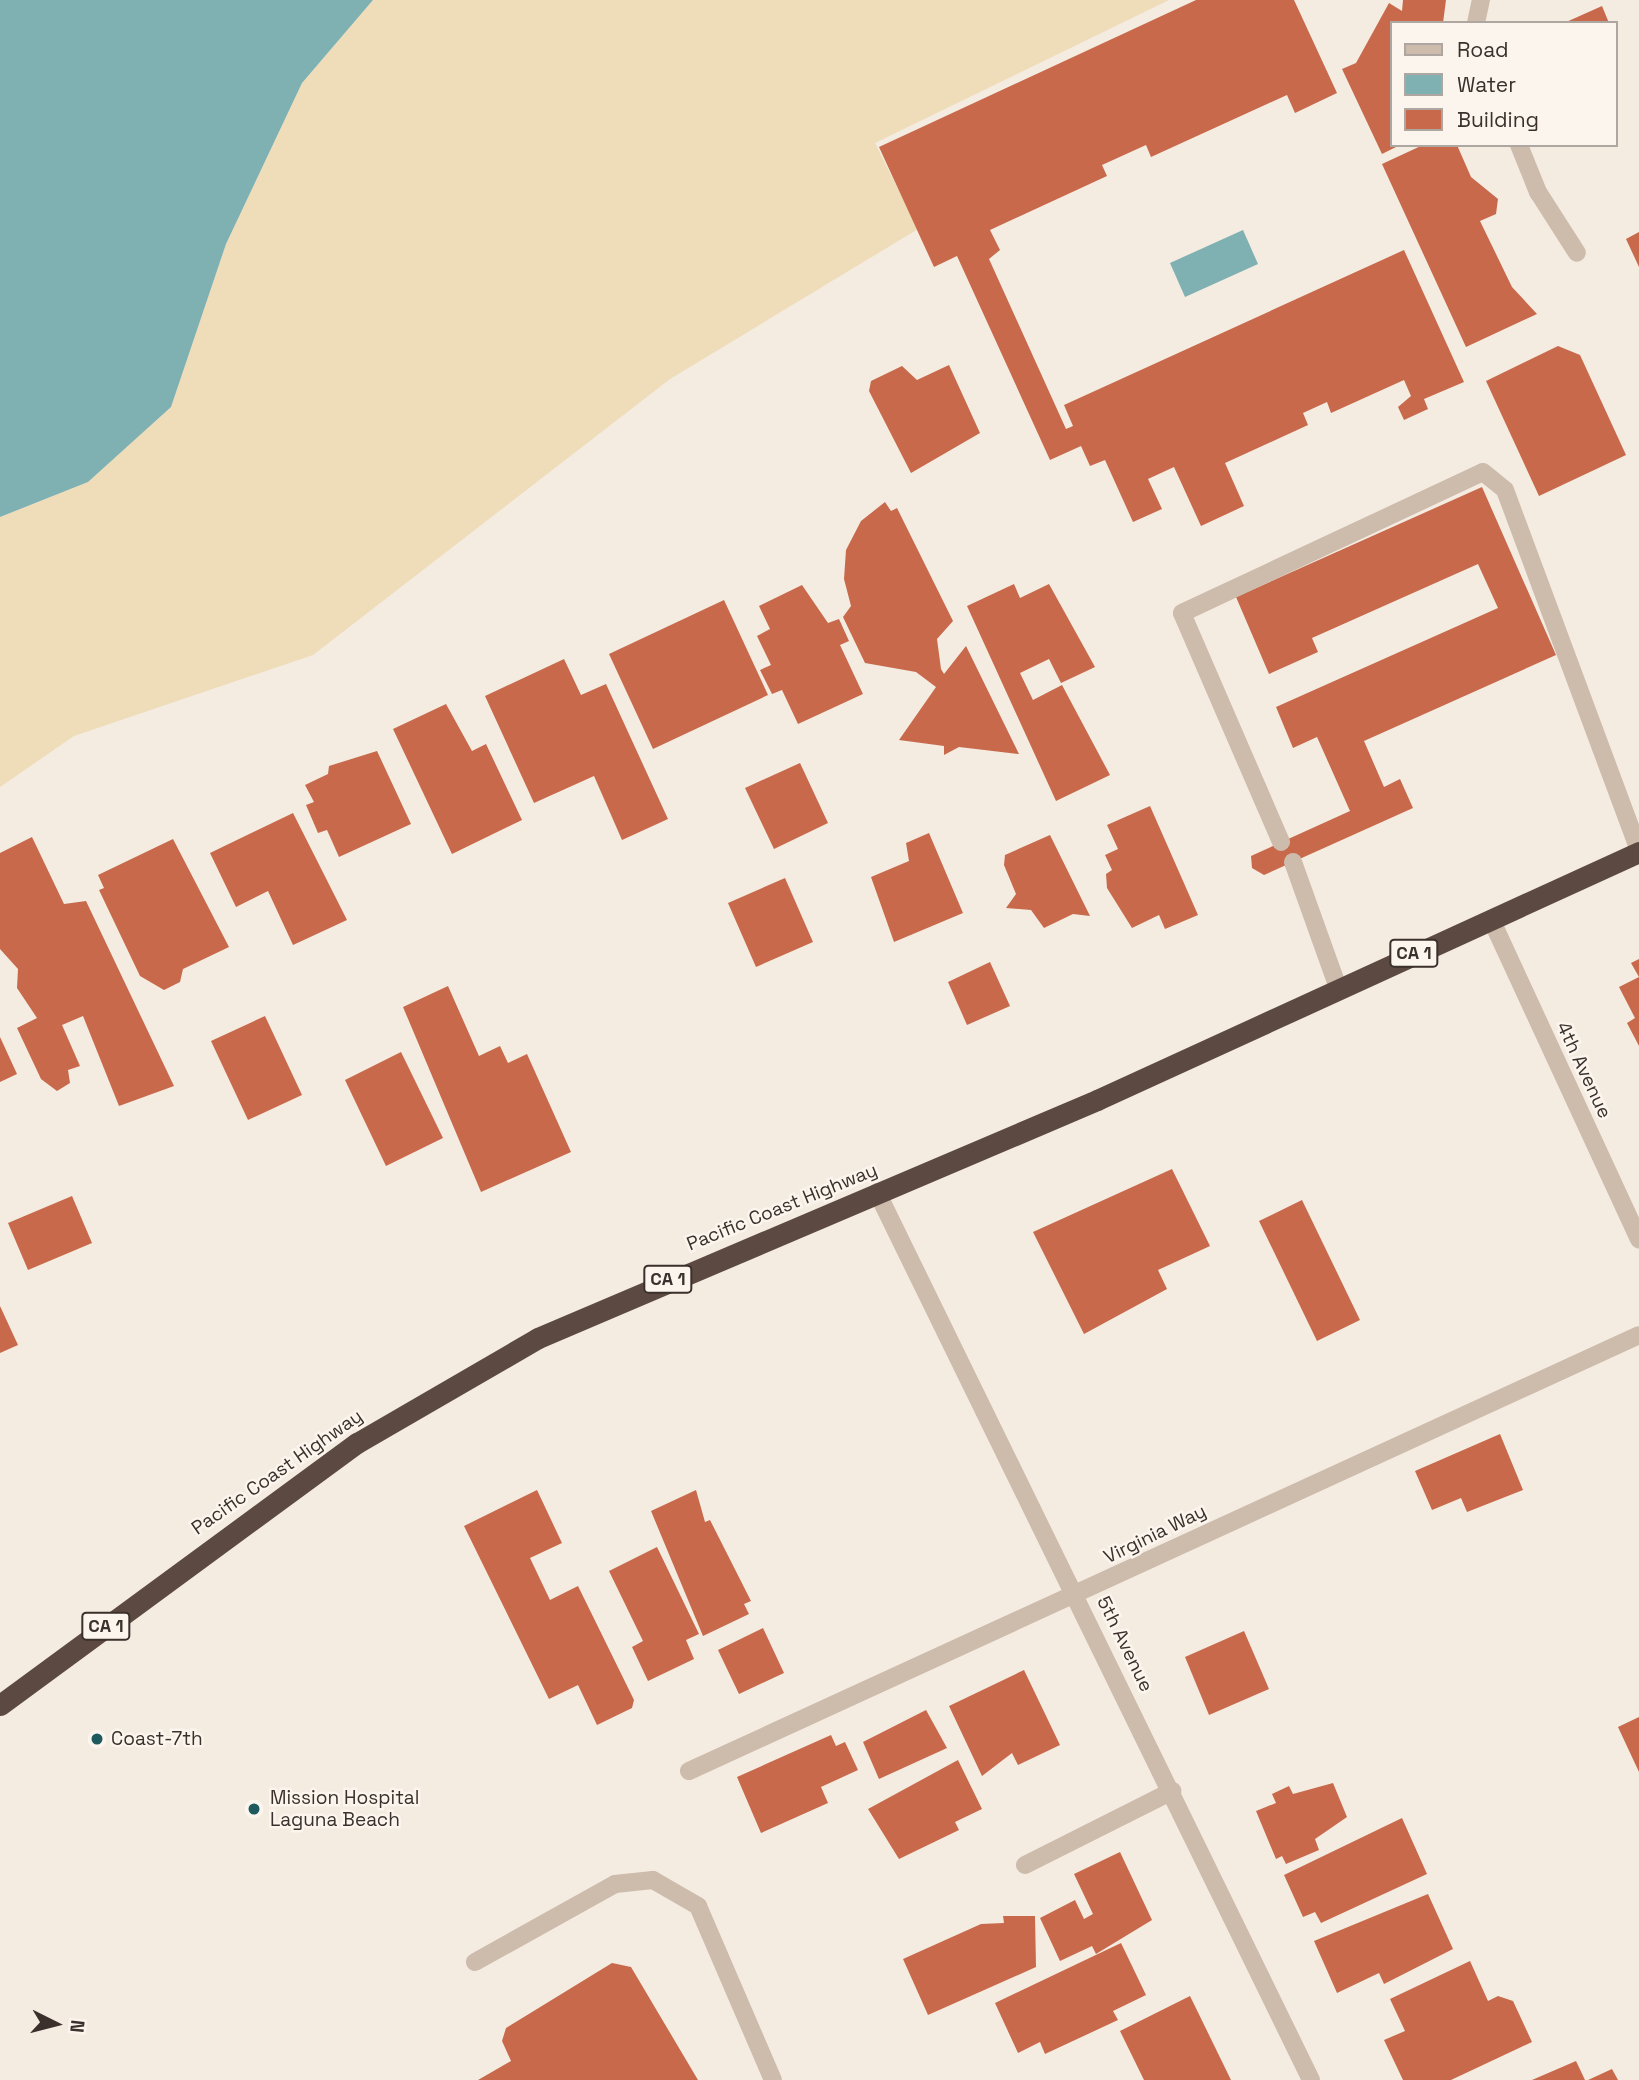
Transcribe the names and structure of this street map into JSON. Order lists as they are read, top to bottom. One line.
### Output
{"streets":{"highway":["CA 1","Pacific Coast Highway"],"street":["4th Avenue","Virginia Way","5th Avenue"]},"crossings":[["4th Avenue","Pacific Coast Highway"],["Pacific Coast Highway","5th Avenue"],["Virginia Way","5th Avenue"]],"places":["Coast-7th","Mission Hospital Laguna Beach"],"legend":["Road","Water","Building"],"north":"right"}
